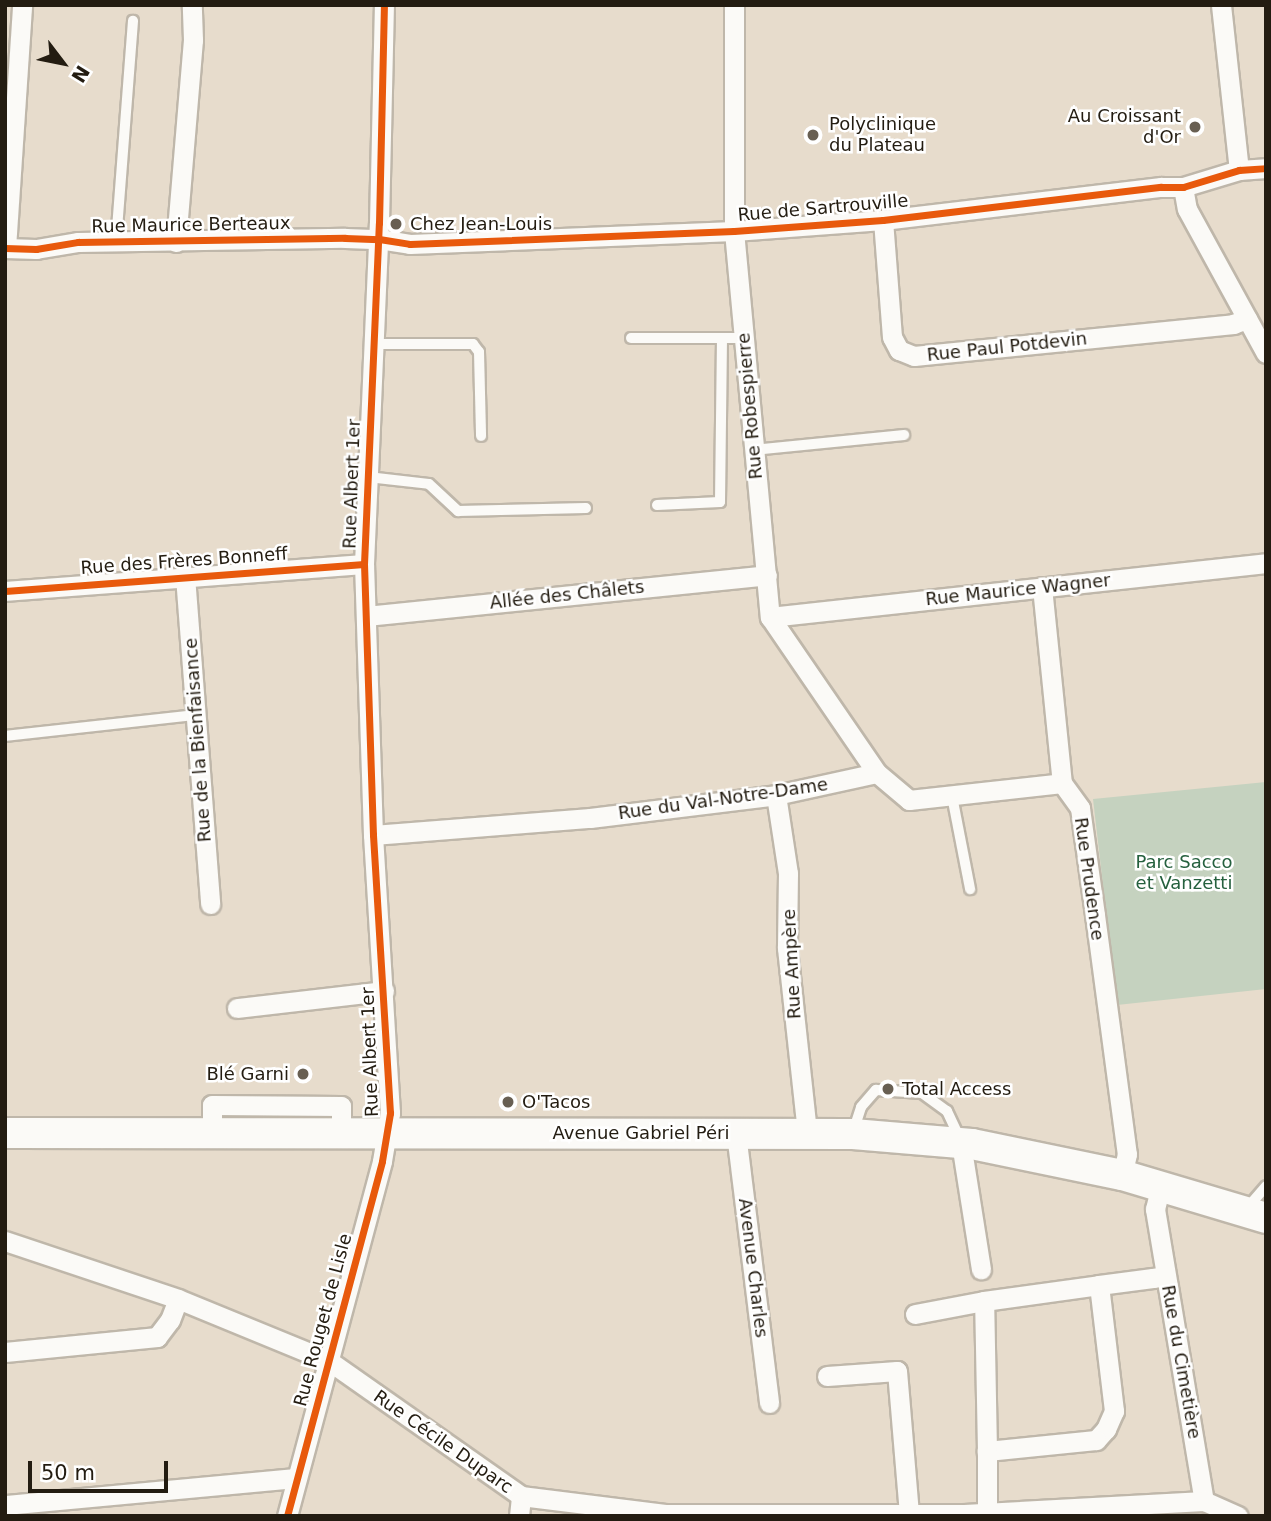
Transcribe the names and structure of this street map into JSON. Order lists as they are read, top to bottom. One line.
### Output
{"streets":{"main road":["Avenue Gabriel Péri"],"street":["Rue de Sartrouville","Rue Maurice Berteaux","Rue Paul Potdevin","Rue Robespierre","Rue Albert 1er","Rue des Frères Bonneff","Rue Maurice Wagner","Allée des Châlets","Rue de la Bienfaisance","Rue du Val-Notre-Dame","Rue Prudence","Rue Ampère","Avenue Charles","Rue Rouget de Lisle","Rue du Cimetière","Rue Cécile Duparc"]},"crossings":[["Rue de Sartrouville","Rue Maurice Berteaux"],["Rue de Sartrouville","Rue Paul Potdevin"],["Rue de Sartrouville","Rue Robespierre"],["Rue de Sartrouville","Rue Albert 1er"],["Rue Maurice Berteaux","Rue Albert 1er"],["Rue Robespierre","Rue Maurice Wagner"],["Rue Robespierre","Allée des Châlets"],["Rue Albert 1er","Rue des Frères Bonneff"],["Rue Albert 1er","Allée des Châlets"],["Rue Albert 1er","Rue du Val-Notre-Dame"],["Rue Albert 1er","Avenue Gabriel Péri"],["Rue Albert 1er","Rue Rouget de Lisle"],["Rue des Frères Bonneff","Rue de la Bienfaisance"],["Rue Maurice Wagner","Rue Prudence"],["Rue du Val-Notre-Dame","Rue Ampère"],["Rue Prudence","Avenue Gabriel Péri"],["Rue Ampère","Avenue Gabriel Péri"],["Avenue Gabriel Péri","Avenue Charles"],["Avenue Gabriel Péri","Rue Rouget de Lisle"],["Avenue Gabriel Péri","Rue du Cimetière"],["Rue Rouget de Lisle","Rue Cécile Duparc"],["Rue du Cimetière","Rue Cécile Duparc"]],"parks":["Parc Sacco et Vanzetti"],"places":["Au Croissant d'Or","Polyclinique du Plateau","Chez Jean-Louis","Blé Garni","Total Access","O'Tacos"],"scale_bar":"50 m","north":"bottom right"}
